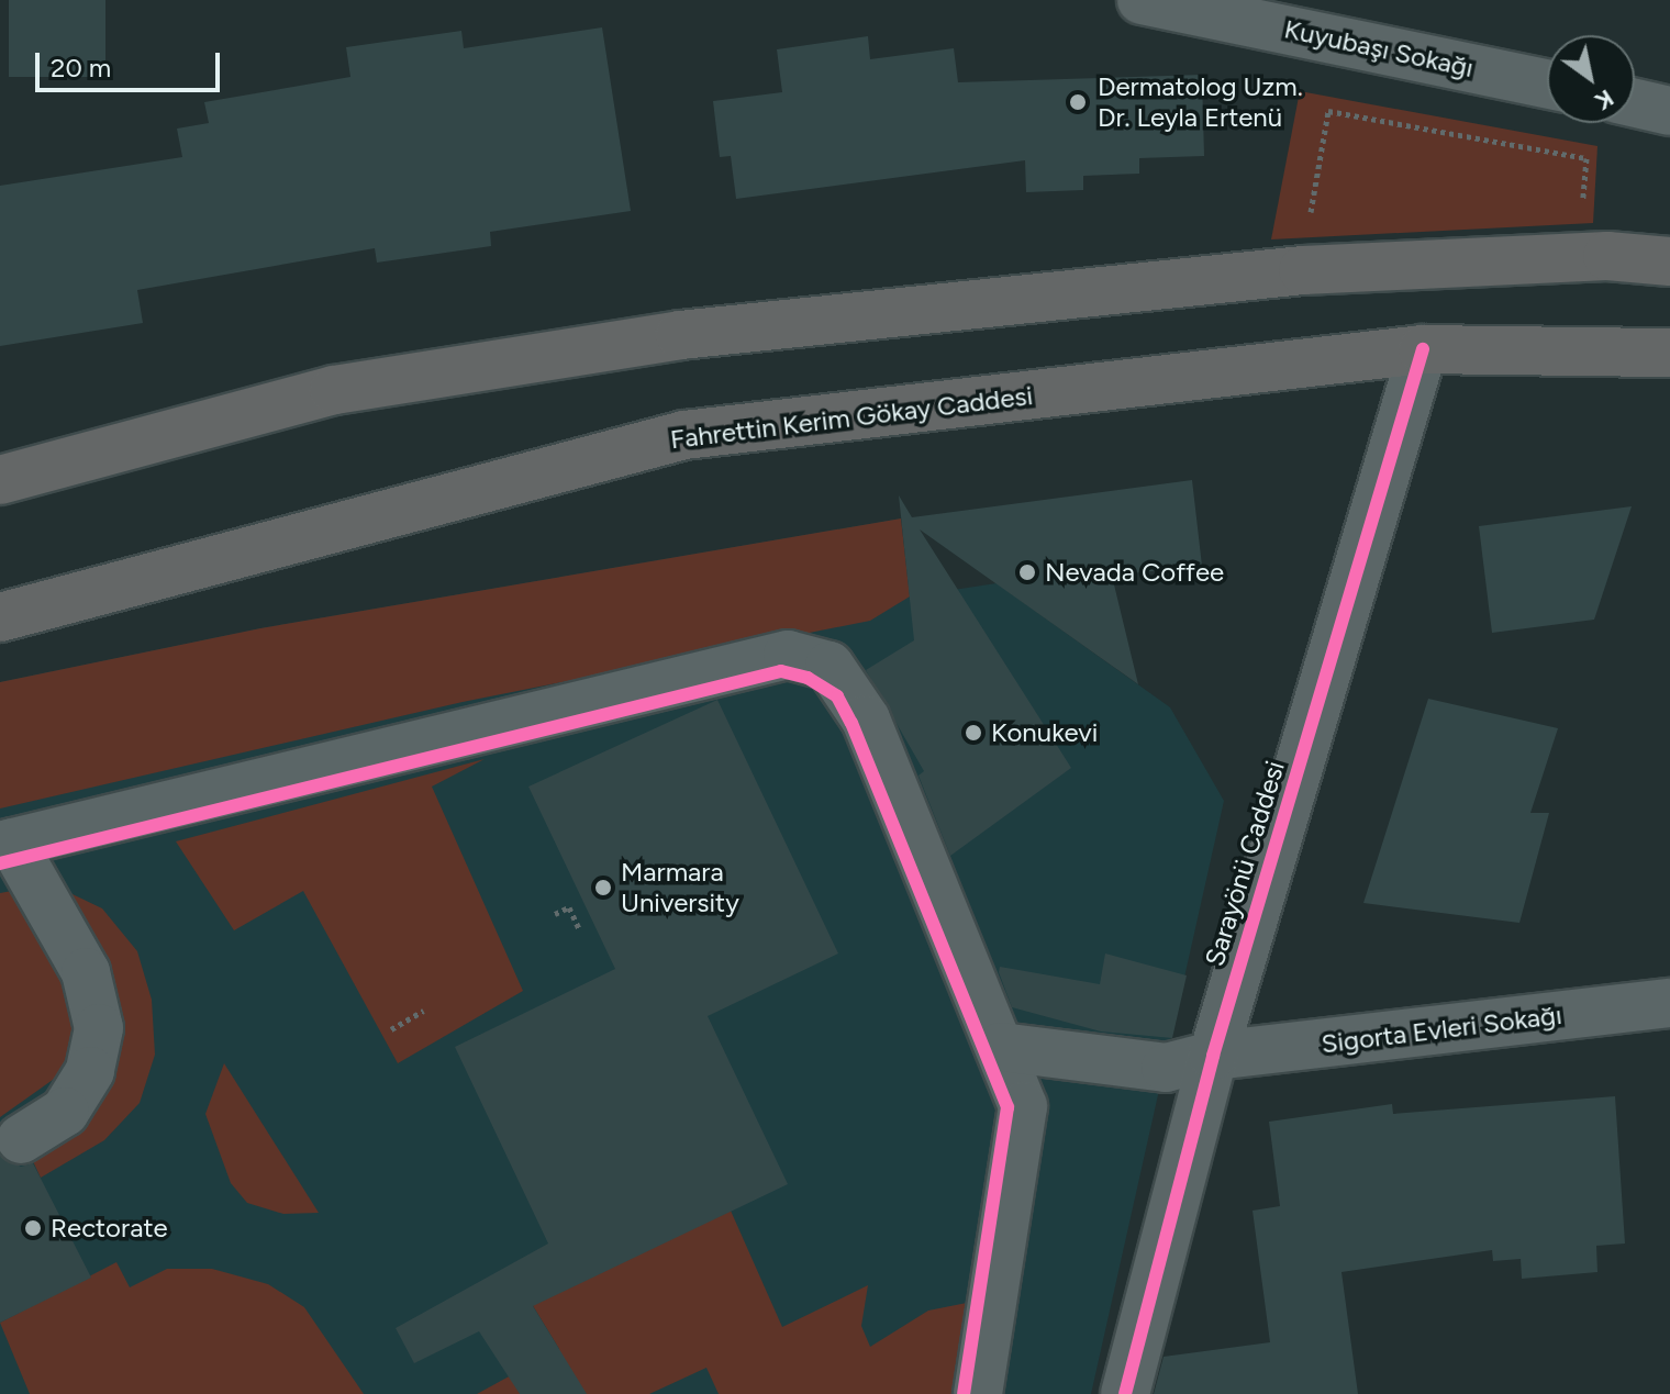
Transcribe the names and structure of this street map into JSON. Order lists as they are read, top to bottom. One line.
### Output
{"streets":{"main road":["Fahrettin Kerim Gökay Caddesi"],"street":["Kuyubaşı Sokağı","Sarayönü Caddesi","Sigorta Evleri Sokağı"]},"crossings":[["Fahrettin Kerim Gökay Caddesi","Sarayönü Caddesi"],["Sarayönü Caddesi","Sigorta Evleri Sokağı"]],"places":["Dermatolog Uzm. Dr. Leyla Ertenü","Nevada Coffee","Konukevi","Marmara University","Rectorate"],"scale_bar":"20 m","north":"bottom right"}
